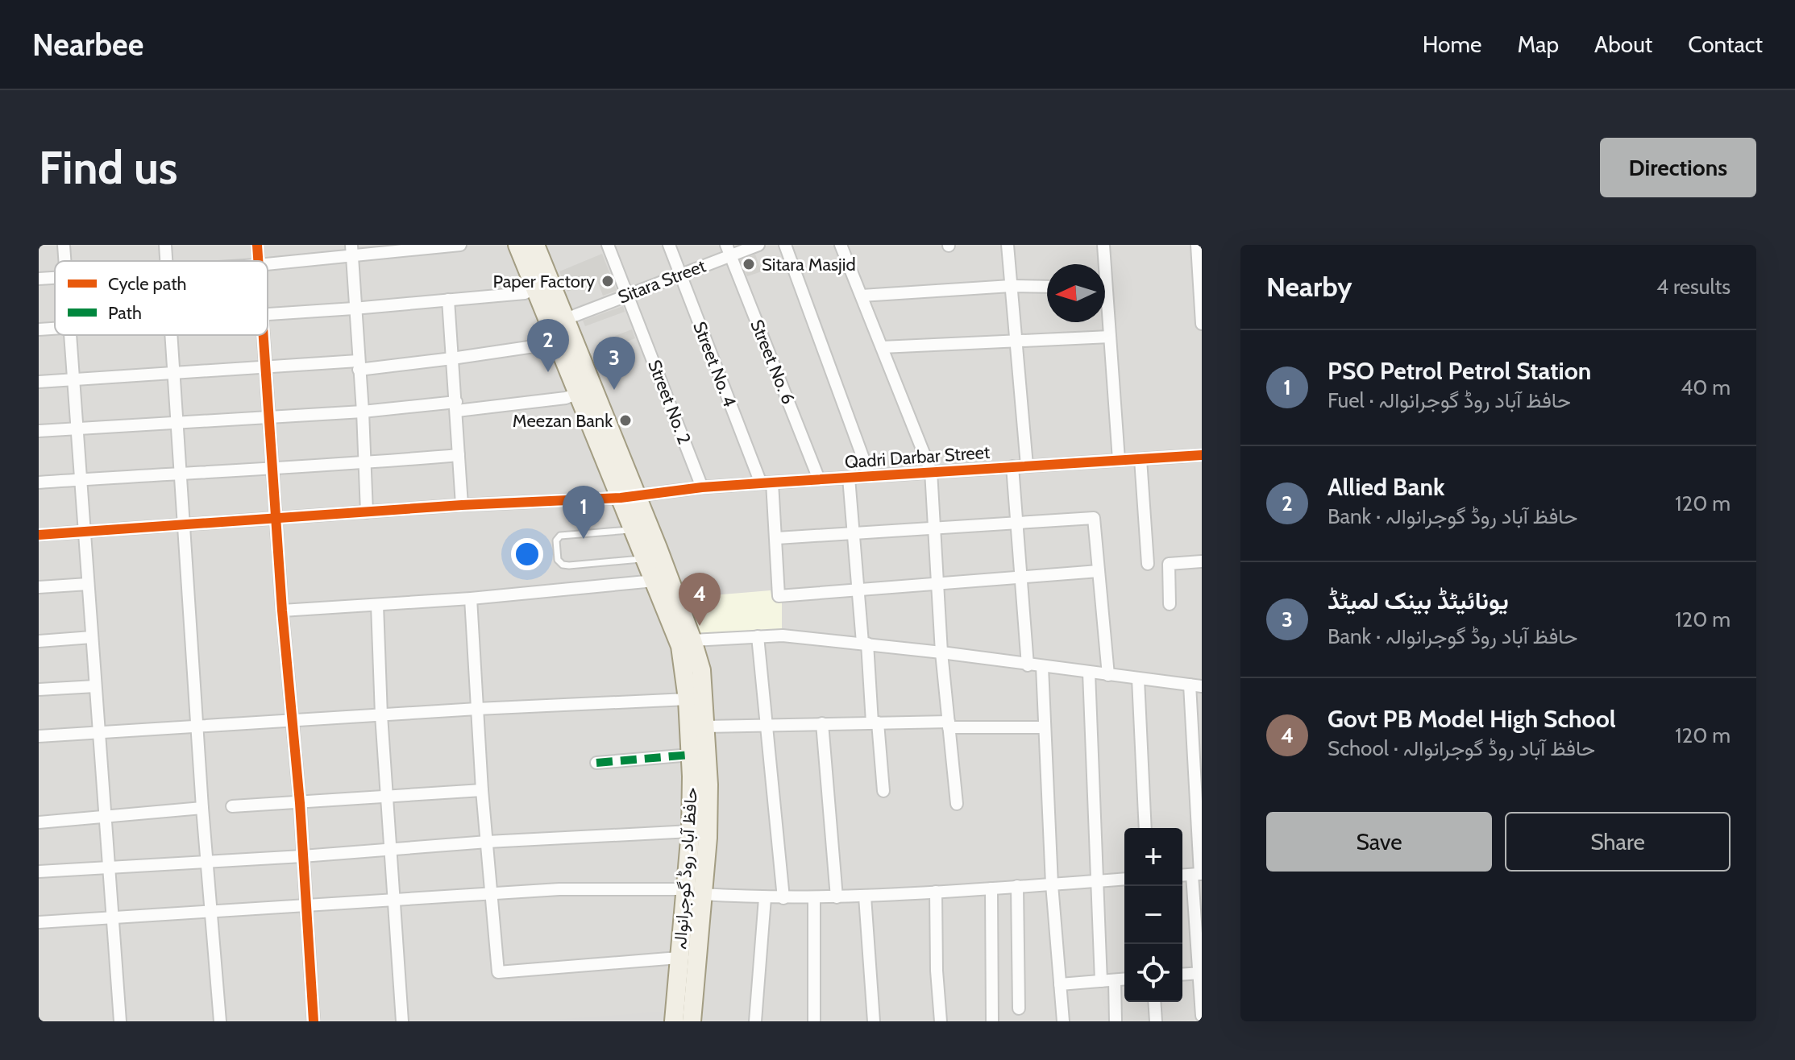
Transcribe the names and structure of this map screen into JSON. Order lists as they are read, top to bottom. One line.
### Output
{"streets":{"main road":["حافظ آباد روڈ گوجرانوالہ"],"street":["Sitara Street","Street No. 6","Street No. 4","Street No. 2","Qadri Darbar Street"]},"crossings":[["Sitara Street","Street No. 6"],["Sitara Street","Street No. 4"],["Sitara Street","Street No. 2"],["Sitara Street","حافظ آباد روڈ گوجرانوالہ"],["Street No. 6","Qadri Darbar Street"],["Street No. 4","Qadri Darbar Street"],["Street No. 2","Qadri Darbar Street"],["Qadri Darbar Street","حافظ آباد روڈ گوجرانوالہ"]],"places":["Sitara Masjid","Paper Factory","Meezan Bank"],"legend":["Cycle path","Path"],"north":"left","page":{"header":"Nearbee","nav":["Home","Map","About","Contact"],"buttons":["Directions",["Save","Share"]],"title":"Find us","heading":["Nearby","4 results"],"pins":["2","3","1","4"],"list":[{"mark":"1","name":"PSO Petrol Petrol Station","note":"Fuel · حافظ آباد روڈ گوجرانوالہ","value":"40 m"},{"mark":"2","name":"Allied Bank","note":"Bank · حافظ آباد روڈ گوجرانوالہ","value":"120 m"},{"mark":"3","name":"یونائیٹڈ بینک لمیٹڈ","note":"Bank · حافظ آباد روڈ گوجرانوالہ","value":"120 m"},{"mark":"4","name":"Govt PB Model High School","note":"School · حافظ آباد روڈ گوجرانوالہ","value":"120 m"}],"map_buttons":["+","−"]}}
